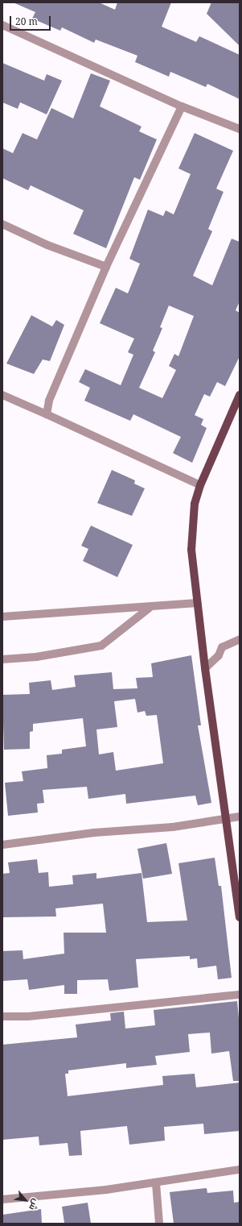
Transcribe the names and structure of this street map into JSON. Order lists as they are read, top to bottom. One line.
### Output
{"scale_bar":"20 m","north":"bottom right"}
